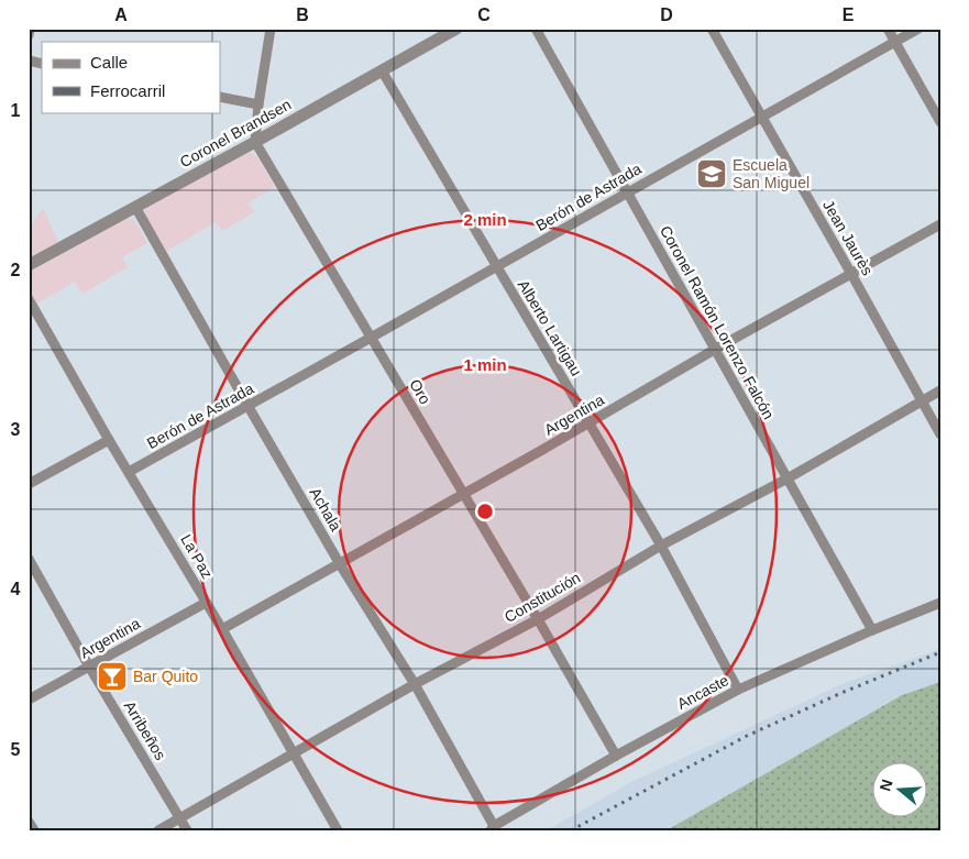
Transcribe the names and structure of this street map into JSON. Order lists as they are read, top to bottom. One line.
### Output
{"streets":{"street":["Coronel Brandsen","Berón de Astrada","Jean Jaurès","Coronel Ramón Lorenzo Falcón","Alberto Lartigau","Oro","Argentina","Achala","La Paz","Constitución","Ancaste","Arribeños"]},"crossings":[["Coronel Brandsen","Alberto Lartigau"],["Coronel Brandsen","Oro"],["Coronel Brandsen","Achala"],["Berón de Astrada","Jean Jaurès"],["Berón de Astrada","Coronel Ramón Lorenzo Falcón"],["Berón de Astrada","Alberto Lartigau"],["Berón de Astrada","Oro"],["Berón de Astrada","Achala"],["Berón de Astrada","La Paz"],["Jean Jaurès","Argentina"],["Jean Jaurès","Constitución"],["Coronel Ramón Lorenzo Falcón","Argentina"],["Coronel Ramón Lorenzo Falcón","Constitución"],["Coronel Ramón Lorenzo Falcón","Ancaste"],["Alberto Lartigau","Argentina"],["Alberto Lartigau","Constitución"],["Alberto Lartigau","Ancaste"],["Oro","Argentina"],["Oro","Constitución"],["Oro","Ancaste"],["Argentina","Achala"],["Argentina","La Paz"],["Argentina","Arribeños"],["Achala","Constitución"],["Achala","Ancaste"],["La Paz","Constitución"],["Constitución","Arribeños"]],"places":{"school or university":["Escuela San Miguel"],"bar":["Bar Quito"]},"legend":["Calle","Ferrocarril"],"north":"left","grid":{"columns":["A","B","C","D","E"],"rows":["1","2","3","4","5"]},"rings":["2 min","1 min"]}
